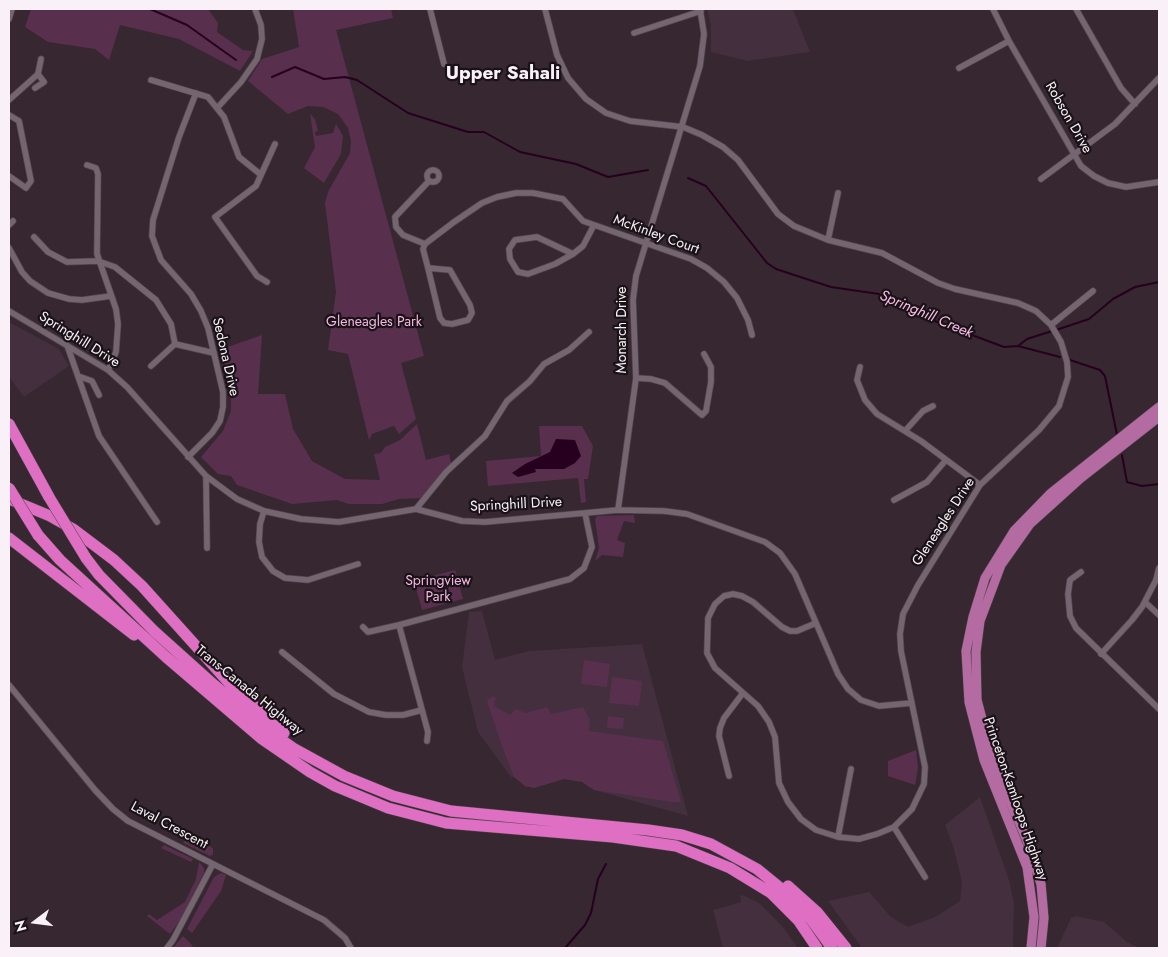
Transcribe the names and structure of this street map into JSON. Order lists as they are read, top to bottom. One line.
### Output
{"streets":{"highway":["Trans-Canada Highway"],"main road":["Princeton-Kamloops Highway"],"street":["Robson Drive","McKinley Court","Monarch Drive","Springhill Drive","Sedona Drive","Gleneagles Drive","Laval Crescent"]},"crossings":[["McKinley Court","Monarch Drive"],["Monarch Drive","Springhill Drive"],["Monarch Drive","Gleneagles Drive"],["Springhill Drive","Sedona Drive"],["Springhill Drive","Gleneagles Drive"]],"districts":["Upper Sahali"],"water":["Springhill Creek"],"parks":["Gleneagles Park","Springview Park"],"north":"left"}
